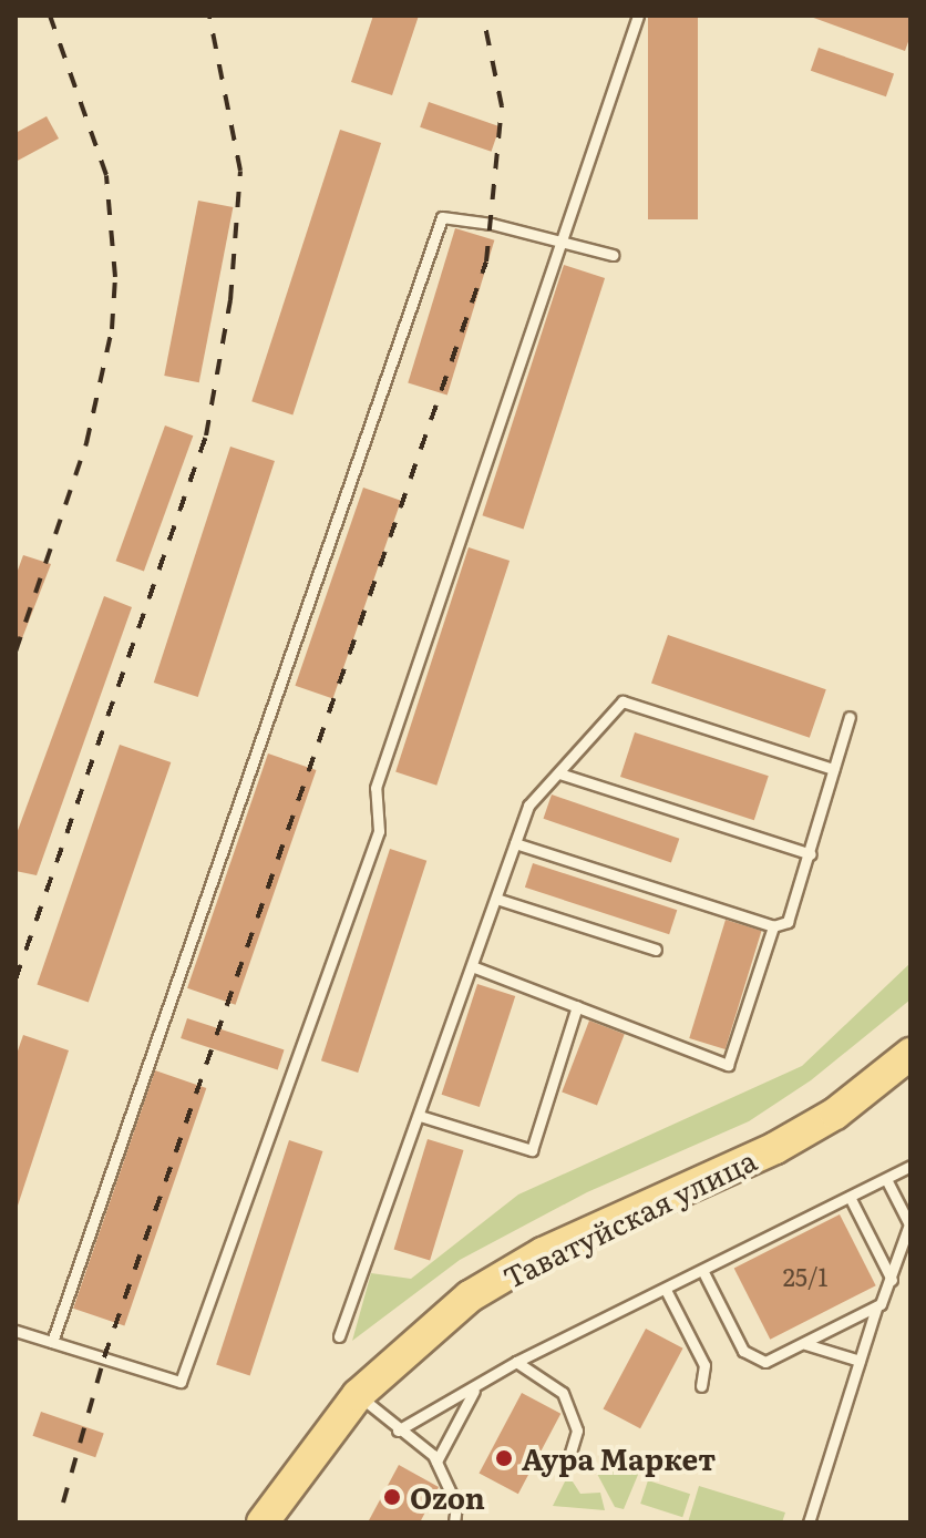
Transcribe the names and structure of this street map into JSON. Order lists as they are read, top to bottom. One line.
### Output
{"streets":{"main road":["Таватуйская улица"]},"places":["Аура Маркет","Ozon"],"house_numbers":["25/1"]}
